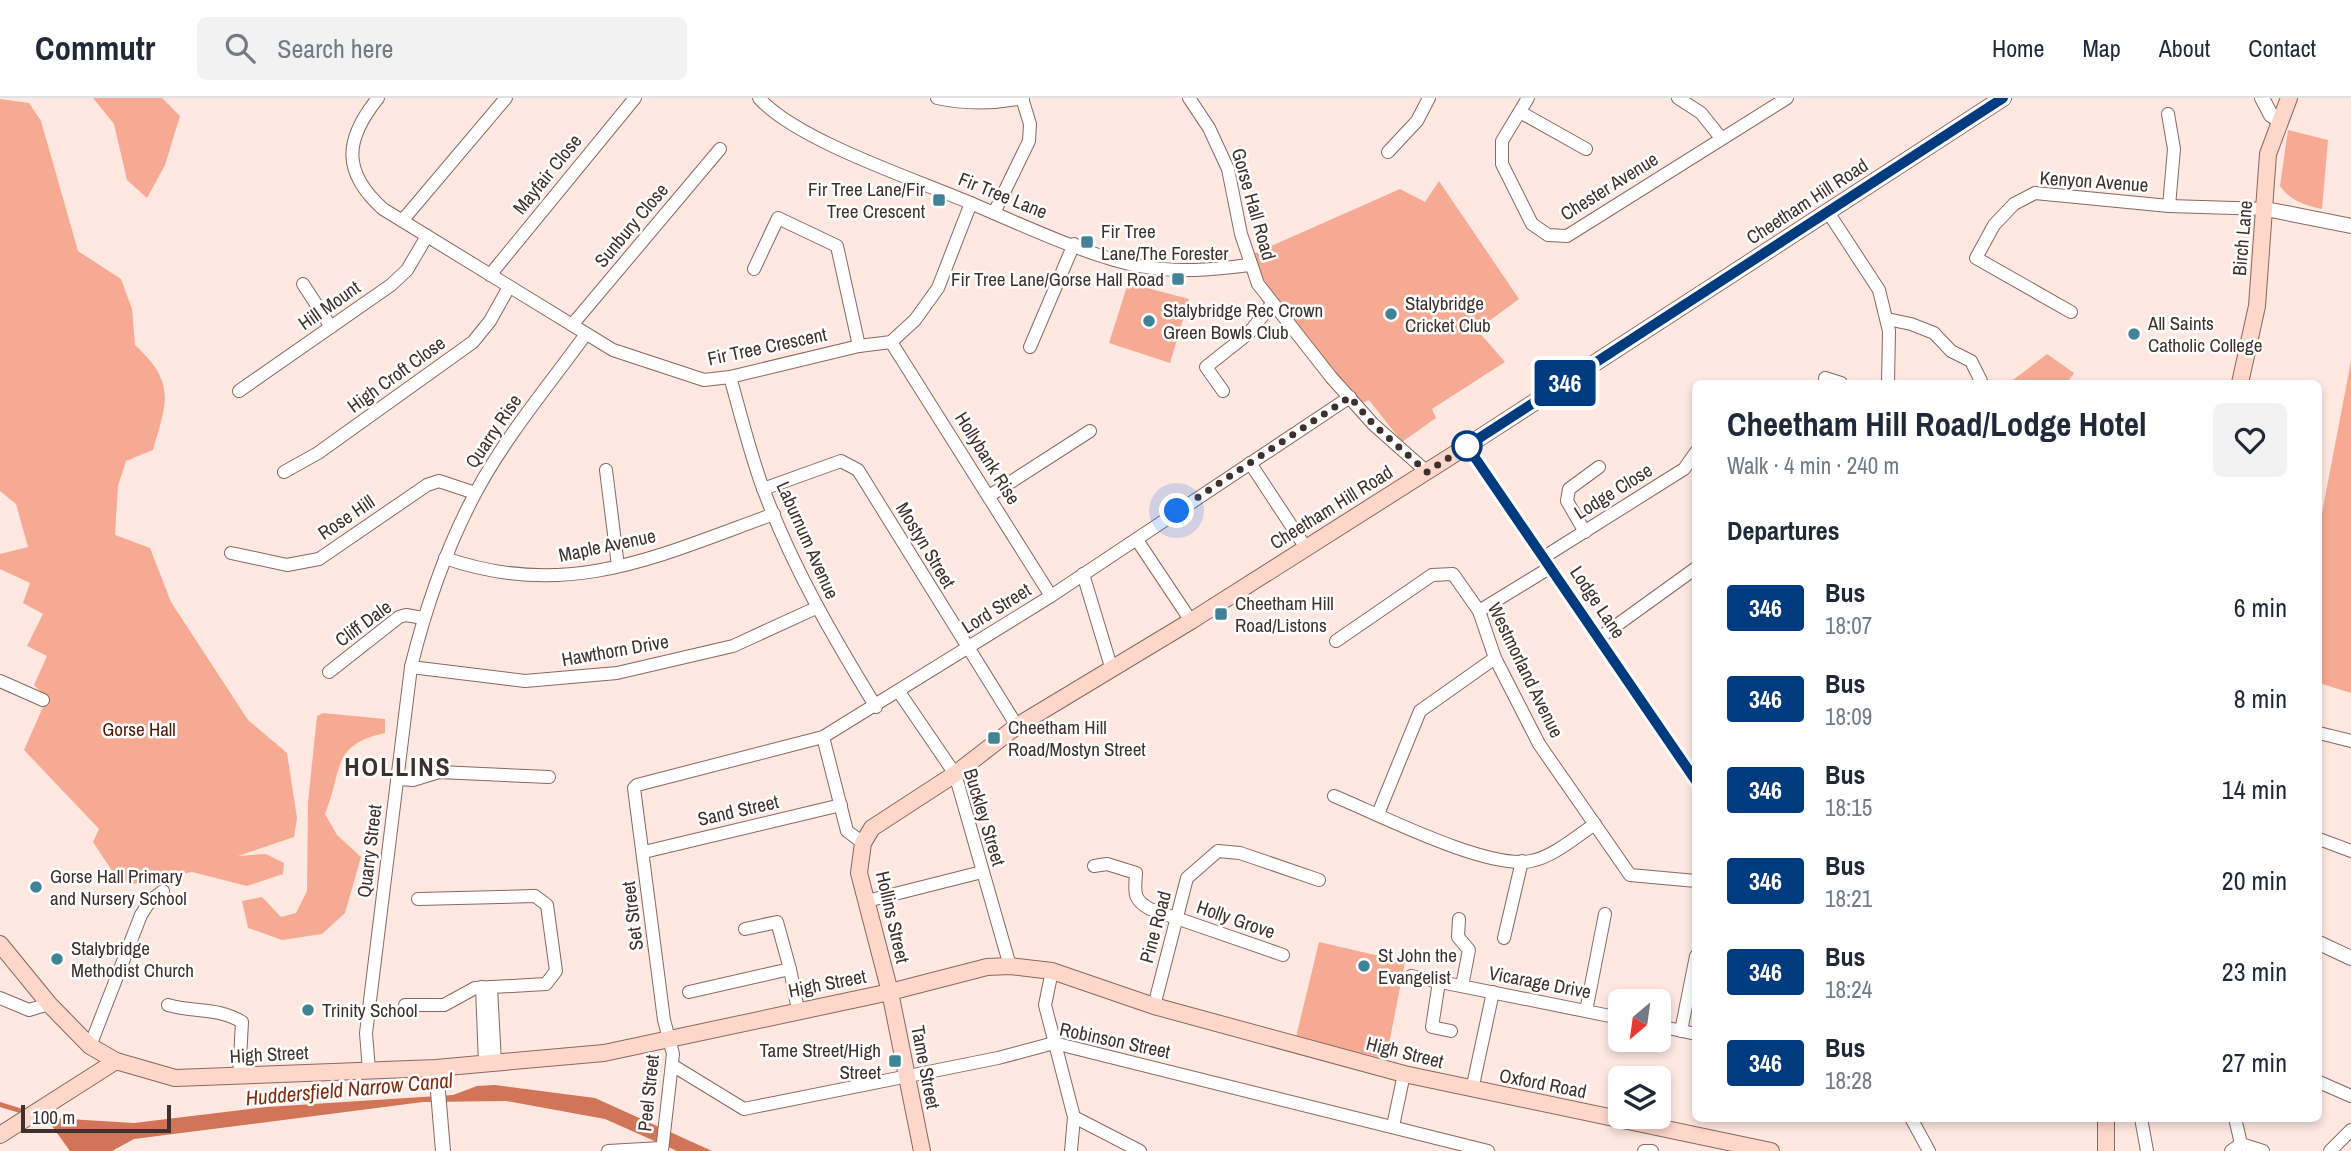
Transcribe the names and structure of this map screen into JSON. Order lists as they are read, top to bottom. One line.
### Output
{"streets":{"main road":["Cheetham Hill Road","Birch Lane","Hollins Street","High Street","Tame Street","Oxford Road"],"street":["Mayfair Close","Kenyon Avenue","Chester Avenue","Fir Tree Lane","Gorse Hall Road","Sunbury Close","Hill Mount","Fir Tree Crescent","High Croft Close","Quarry Rise","Hollybank Rise","Lodge Close","Rose Hill","Laburnum Avenue","Maple Avenue","Mostyn Street","Lodge Lane","Lord Street","Cliff Dale","Hawthorn Drive","Westmorland Avenue","Sand Street","Buckley Street","Quarry Street","Set Street","Holly Grove","Pine Road","Vicarage Drive","Robinson Street","Peel Street"]},"crossings":[["Mayfair Close","Fir Tree Crescent"],["Kenyon Avenue","Birch Lane"],["Fir Tree Lane","Gorse Hall Road"],["Cheetham Hill Road","Gorse Hall Road"],["Cheetham Hill Road","Mostyn Street"],["Cheetham Hill Road","Lodge Lane"],["Cheetham Hill Road","Buckley Street"],["Cheetham Hill Road","Hollins Street"],["Gorse Hall Road","Lord Street"],["Sunbury Close","Fir Tree Crescent"],["Hill Mount","Fir Tree Crescent"],["Fir Tree Crescent","High Croft Close"],["Fir Tree Crescent","Quarry Rise"],["Fir Tree Crescent","Hollybank Rise"],["Fir Tree Crescent","Laburnum Avenue"],["Quarry Rise","Rose Hill"],["Quarry Rise","Maple Avenue"],["Quarry Rise","Quarry Street"],["Hollybank Rise","Lord Street"],["Lodge Close","Lodge Lane"],["Lodge Close","Westmorland Avenue"],["Laburnum Avenue","Maple Avenue"],["Laburnum Avenue","Mostyn Street"],["Laburnum Avenue","Lord Street"],["Laburnum Avenue","Hawthorn Drive"],["Maple Avenue","Quarry Street"],["Mostyn Street","Lord Street"],["Lord Street","Buckley Street"],["Lord Street","Set Street"],["Cliff Dale","Quarry Street"],["Hawthorn Drive","Quarry Street"],["Sand Street","Set Street"],["Buckley Street","High Street"],["Quarry Street","High Street"],["Set Street","High Street"],["Set Street","Peel Street"],["Hollins Street","High Street"],["Hollins Street","Tame Street"],["Holly Grove","Pine Road"],["Pine Road","High Street"],["High Street","Tame Street"],["High Street","Oxford Road"],["High Street","Peel Street"],["Robinson Street","Tame Street"],["Robinson Street","Peel Street"]],"districts":["HOLLINS"],"water":["Huddersfield Narrow Canal"],"parks":["Gorse Hall"],"places":{"transit":["Fir Tree Lane/Fir Tree Crescent","Fir Tree Lane/The Forester","Fir Tree Lane/Gorse Hall Road","Cheetham Hill Road/Listons","Cheetham Hill Road/Mostyn Street","Tame Street/High Street"],"other":["Stalybridge Cricket Club","Stalybridge Rec Crown Green Bowls Club","All Saints Catholic College","Gorse Hall Primary and Nursery School","Stalybridge Methodist Church","St John the Evangelist","Trinity School"]},"lines":["bus line 346"],"scale_bar":"100 m","north":"bottom left","page":{"header":"Commutr","search":"Search here","nav":["Home","Map","About","Contact"],"on_map":"346","heading":[["Cheetham Hill Road/Lodge Hotel","Walk · 4 min · 240 m"],"Departures"],"list":[{"mark":"346","name":"Bus","note":"18:07","value":"6 min"},{"mark":"346","name":"Bus","note":"18:09","value":"8 min"},{"mark":"346","name":"Bus","note":"18:15","value":"14 min"},{"mark":"346","name":"Bus","note":"18:21","value":"20 min"},{"mark":"346","name":"Bus","note":"18:24","value":"23 min"},{"mark":"346","name":"Bus","note":"18:28","value":"27 min"}],"scale":"100 m"}}
